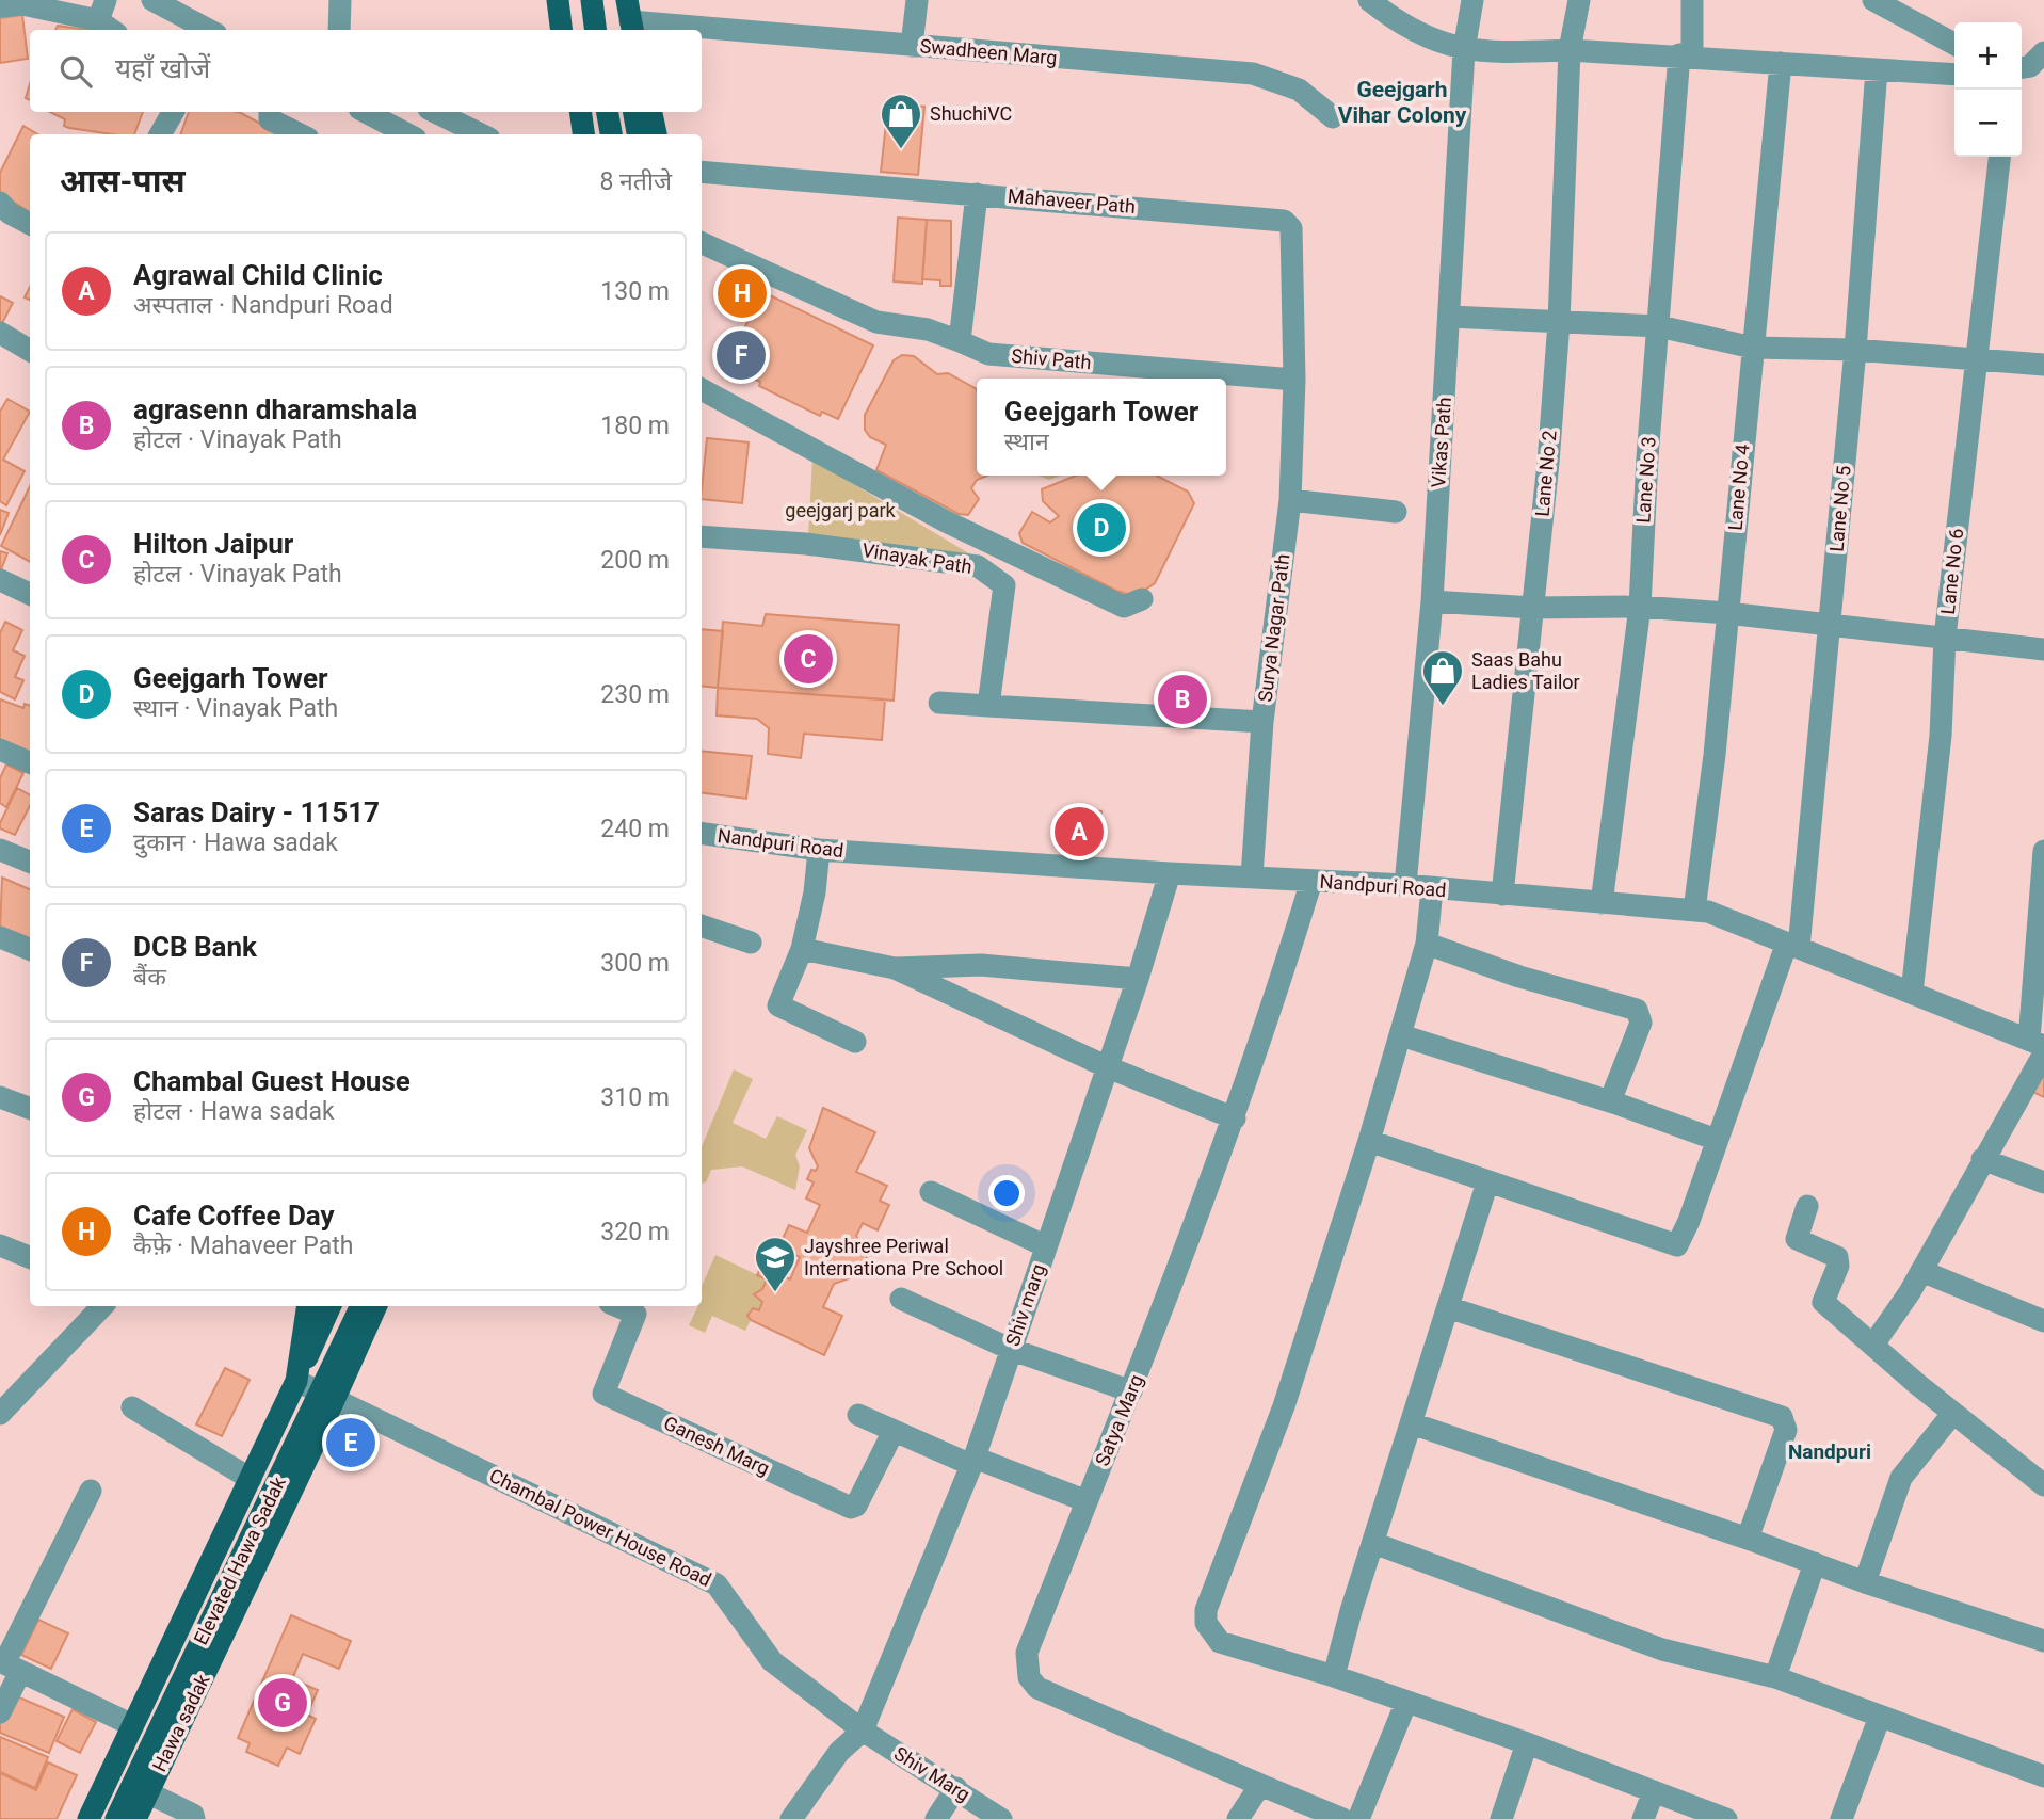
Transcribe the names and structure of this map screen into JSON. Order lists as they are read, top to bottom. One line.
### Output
{"streets":{"main road":["Elevated Hawa Sadak","Hawa sadak"],"street":["Swadheen Marg","Mahaveer Path","Shiv Path","Vikas Path","Lane No 2","Lane No 3","Lane No 4","Lane No 5","Vinayak Path","Lane No 6","Surya Nagar Path","Nandpuri Road","Shiv marg","Satya Marg","Ganesh Marg","Chambal Power House Road","Shiv Marg"]},"crossings":[["Mahaveer Path","Shiv Path"],["Mahaveer Path","Surya Nagar Path"],["Shiv Path","Surya Nagar Path"],["Vikas Path","Nandpuri Road"],["Lane No 2","Nandpuri Road"],["Lane No 3","Nandpuri Road"],["Lane No 4","Nandpuri Road"],["Lane No 5","Nandpuri Road"],["Lane No 6","Nandpuri Road"],["Surya Nagar Path","Nandpuri Road"],["Nandpuri Road","Shiv marg"],["Nandpuri Road","Satya Marg"],["Shiv marg","Chambal Power House Road"],["Shiv marg","Shiv Marg"],["Chambal Power House Road","Hawa sadak"],["Chambal Power House Road","Shiv Marg"]],"districts":["Geejgarh Vihar Colony","Nandpuri"],"parks":["geejgarj park"],"places":{"shop":["ShuchiVC","Saas Bahu Ladies Tailor"],"school or university":["Jayshree Periwal Internationa Pre School"]},"page":{"map_buttons":["+","−"],"search":"यहाँ खोजें","heading":["आस-पास","8 नतीजे"],"list":[{"mark":"A","name":"Agrawal Child Clinic","note":"अस्पताल · Nandpuri Road","value":"130 m"},{"mark":"B","name":"agrasenn dharamshala","note":"होटल · Vinayak Path","value":"180 m"},{"mark":"C","name":"Hilton Jaipur","note":"होटल · Vinayak Path","value":"200 m"},{"mark":"D","name":"Geejgarh Tower","note":"स्थान · Vinayak Path","value":"230 m"},{"mark":"E","name":"Saras Dairy - 11517","note":"दुकान · Hawa sadak","value":"240 m"},{"mark":"F","name":"DCB Bank","note":"बैंक","value":"300 m"},{"mark":"G","name":"Chambal Guest House","note":"होटल · Hawa sadak","value":"310 m"},{"mark":"H","name":"Cafe Coffee Day","note":"कैफ़े · Mahaveer Path","value":"320 m"}],"pins":["H","F","D","C","B","A","E","G"],"popup":["Geejgarh Tower","स्थान"]}}
